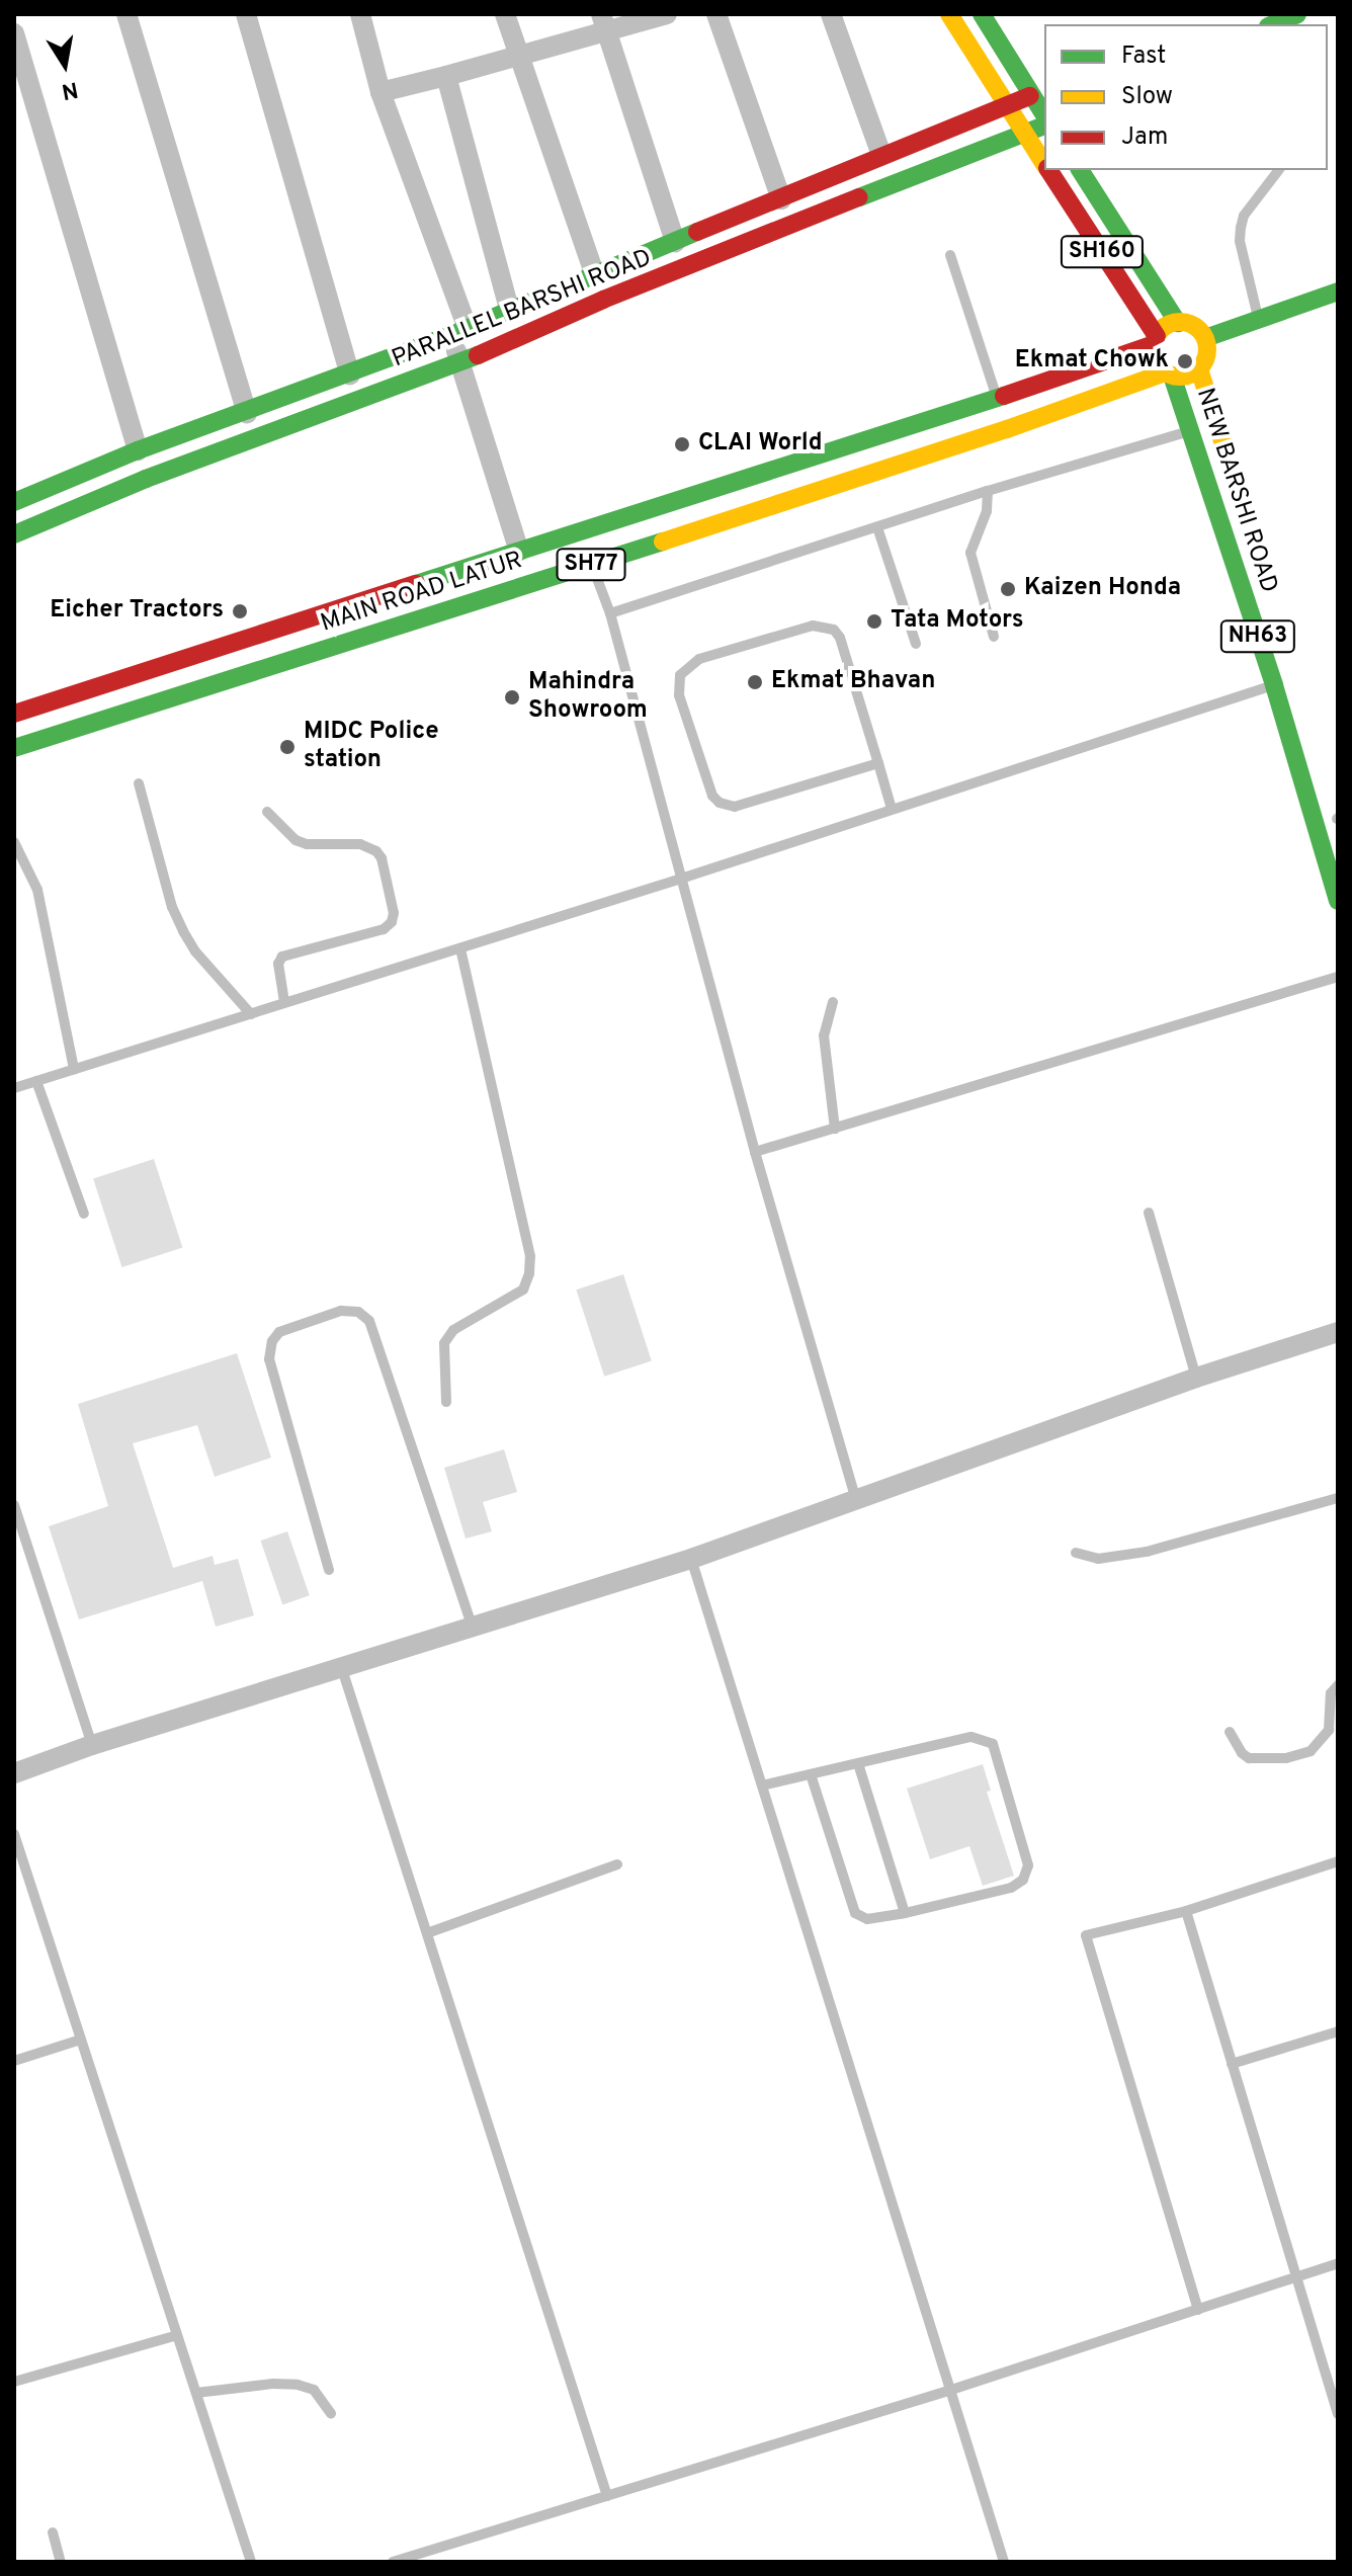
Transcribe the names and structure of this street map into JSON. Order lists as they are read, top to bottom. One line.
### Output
{"streets":{"main road":["SH160","PARALLEL BARSHI ROAD","NEW BARSHI ROAD","SH77","MAIN ROAD LATUR","NH63"]},"crossings":[["SH160","PARALLEL BARSHI ROAD"],["SH160","NEW BARSHI ROAD"],["SH160","MAIN ROAD LATUR"],["SH160","NH63"],["NEW BARSHI ROAD","MAIN ROAD LATUR"],["NEW BARSHI ROAD","NH63"],["MAIN ROAD LATUR","NH63"]],"places":["Ekmat Chowk","CLAI World","Kaizen Honda","Eicher Tractors","Tata Motors","Ekmat Bhavan","Mahindra Showroom","MIDC Police station"],"legend":["Fast","Slow","Jam"],"north":"bottom"}
